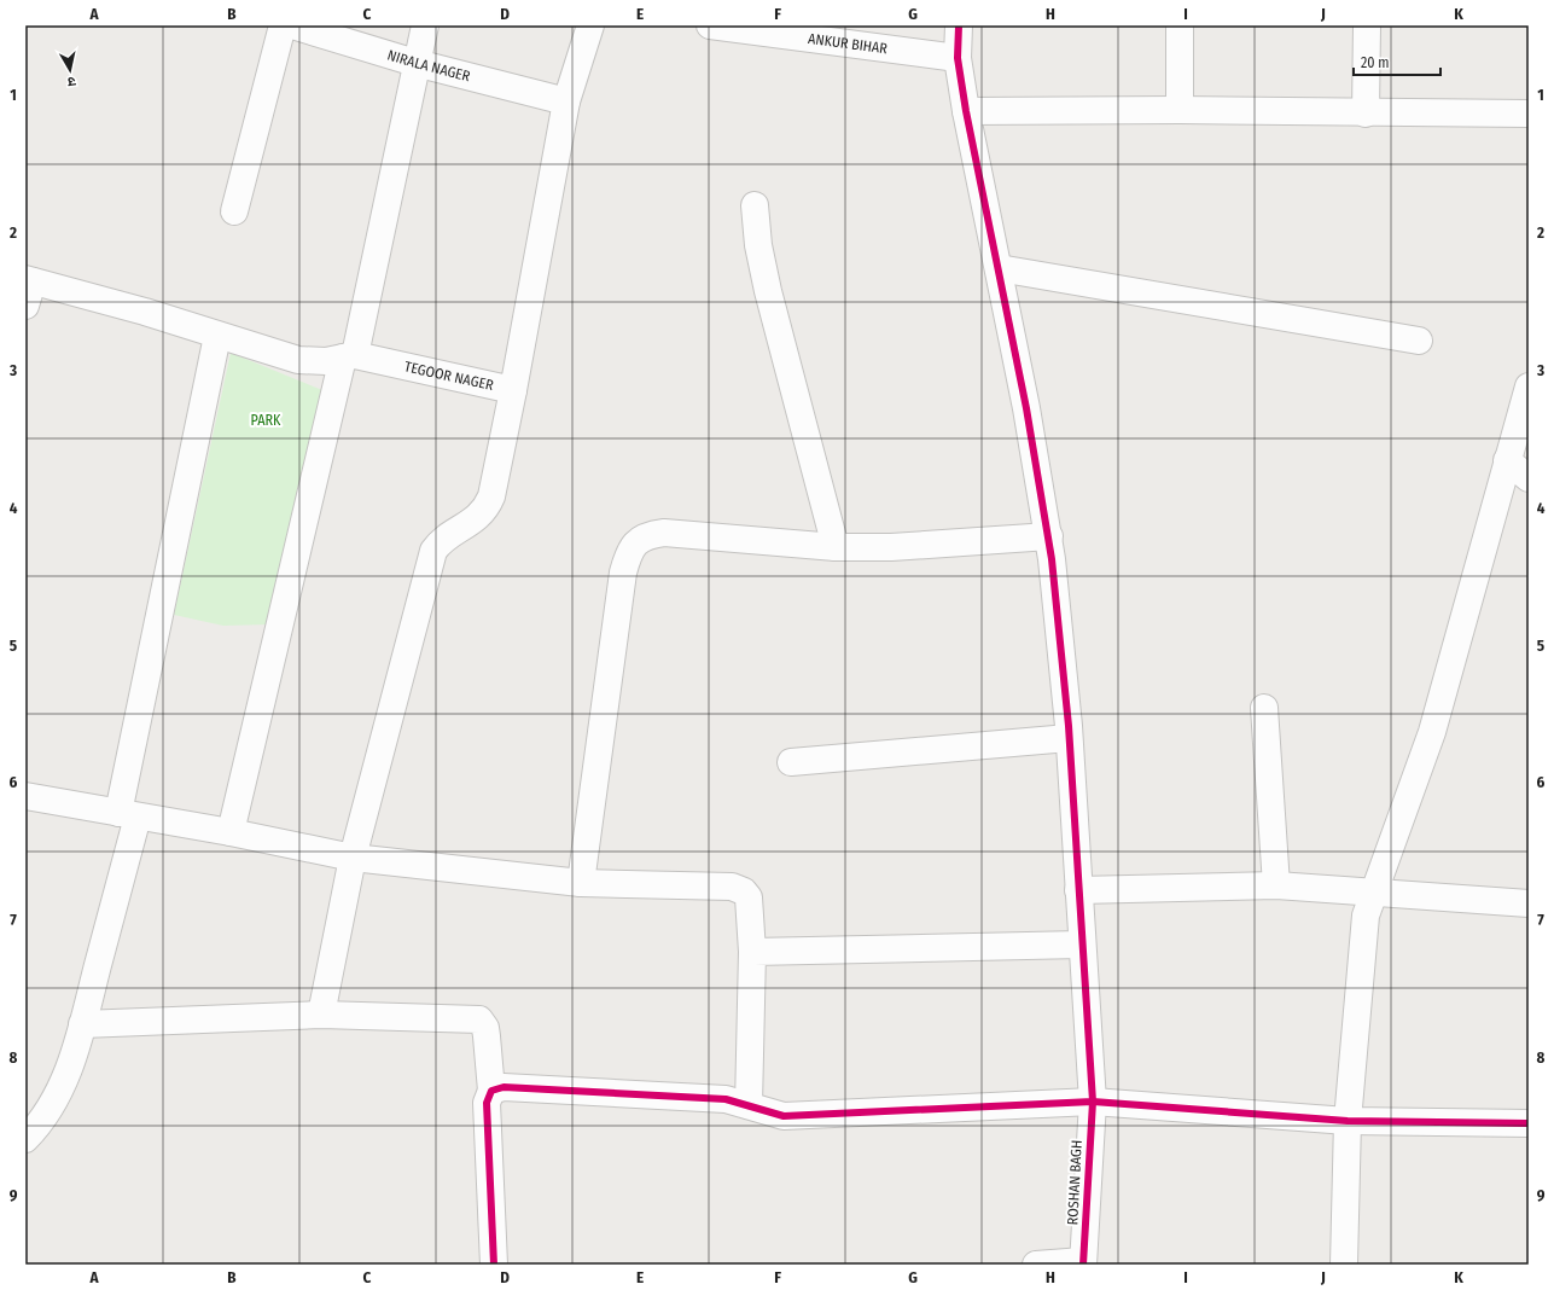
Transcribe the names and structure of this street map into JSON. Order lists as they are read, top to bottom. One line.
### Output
{"streets":{"street":["ANKUR BIHAR","NIRALA NAGER","TEGOOR NAGER","ROSHAN BAGH"]},"crossings":[["ANKUR BIHAR","ROSHAN BAGH"],["NIRALA NAGER","TEGOOR NAGER"]],"parks":["PARK"],"scale_bar":"20 m","north":"bottom","grid":{"columns":["A","B","C","D","E","F","G","H","I","J","K"],"rows":["1","2","3","4","5","6","7","8","9"]}}
